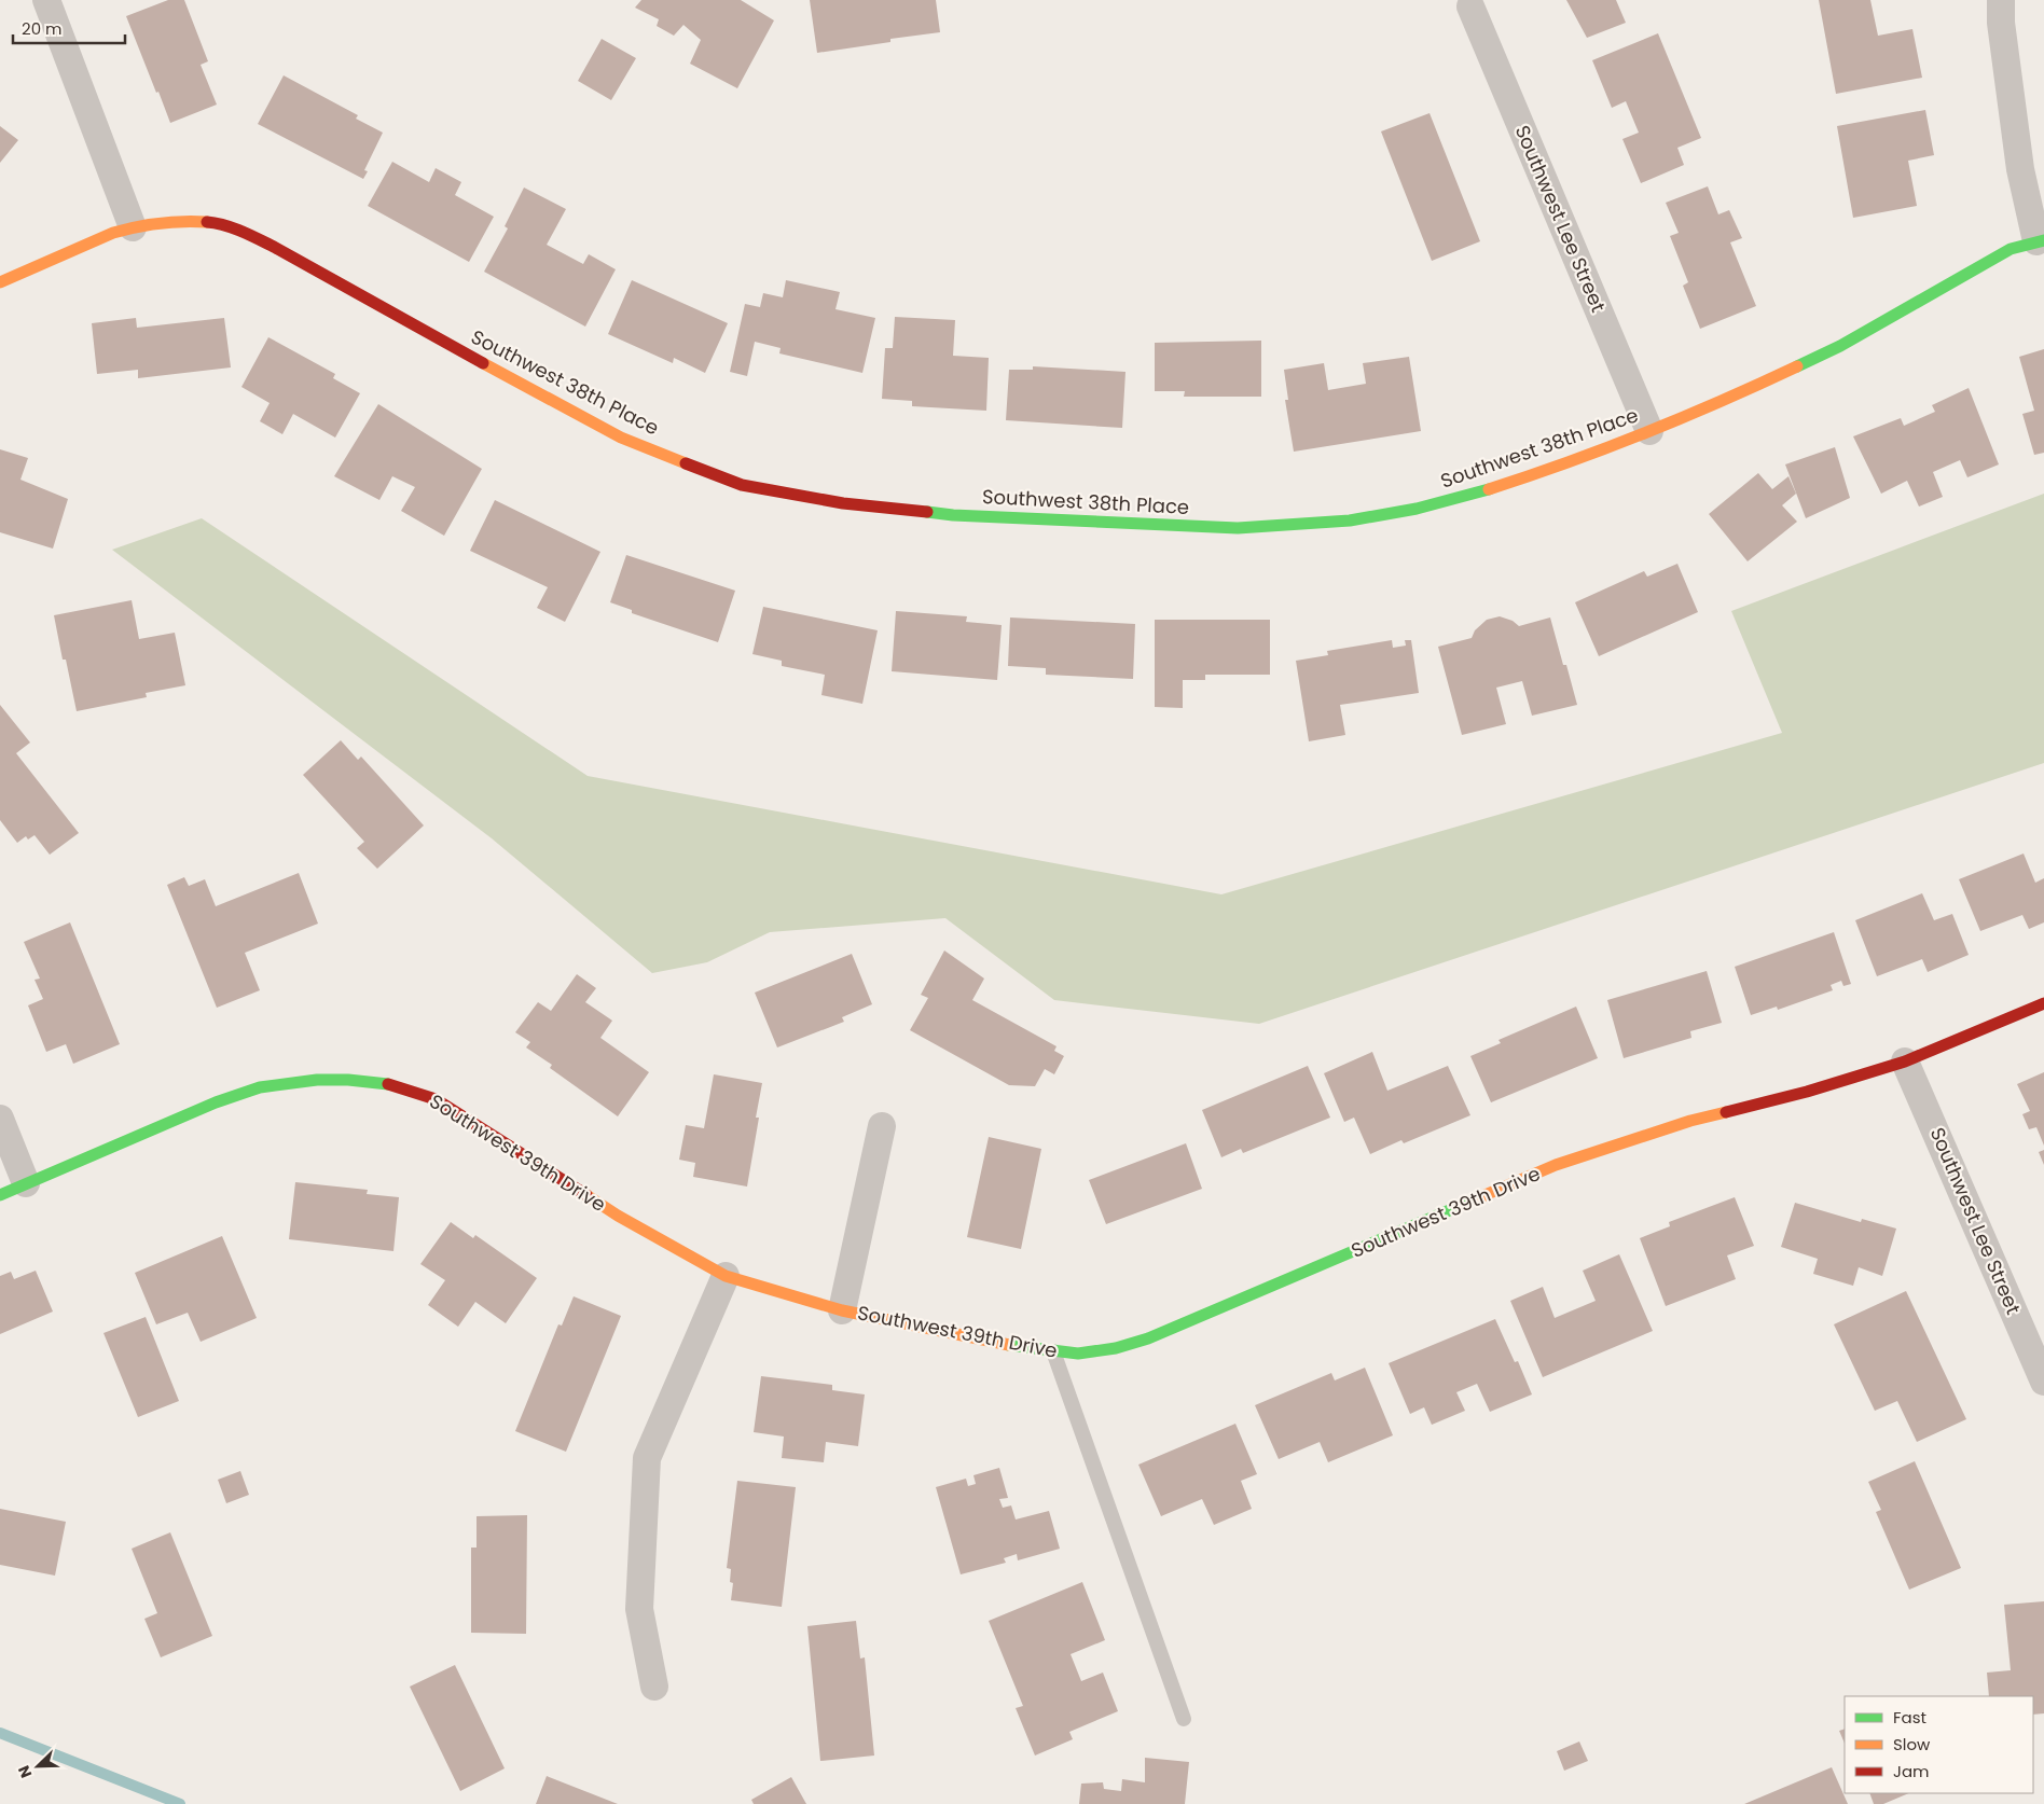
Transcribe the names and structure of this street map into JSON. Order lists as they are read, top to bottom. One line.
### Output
{"streets":{"street":["Southwest Lee Street","Southwest 38th Place","Southwest 39th Drive"]},"crossings":[["Southwest Lee Street","Southwest 38th Place"],["Southwest Lee Street","Southwest 39th Drive"]],"legend":["Fast","Slow","Jam"],"scale_bar":"20 m","north":"bottom left"}
